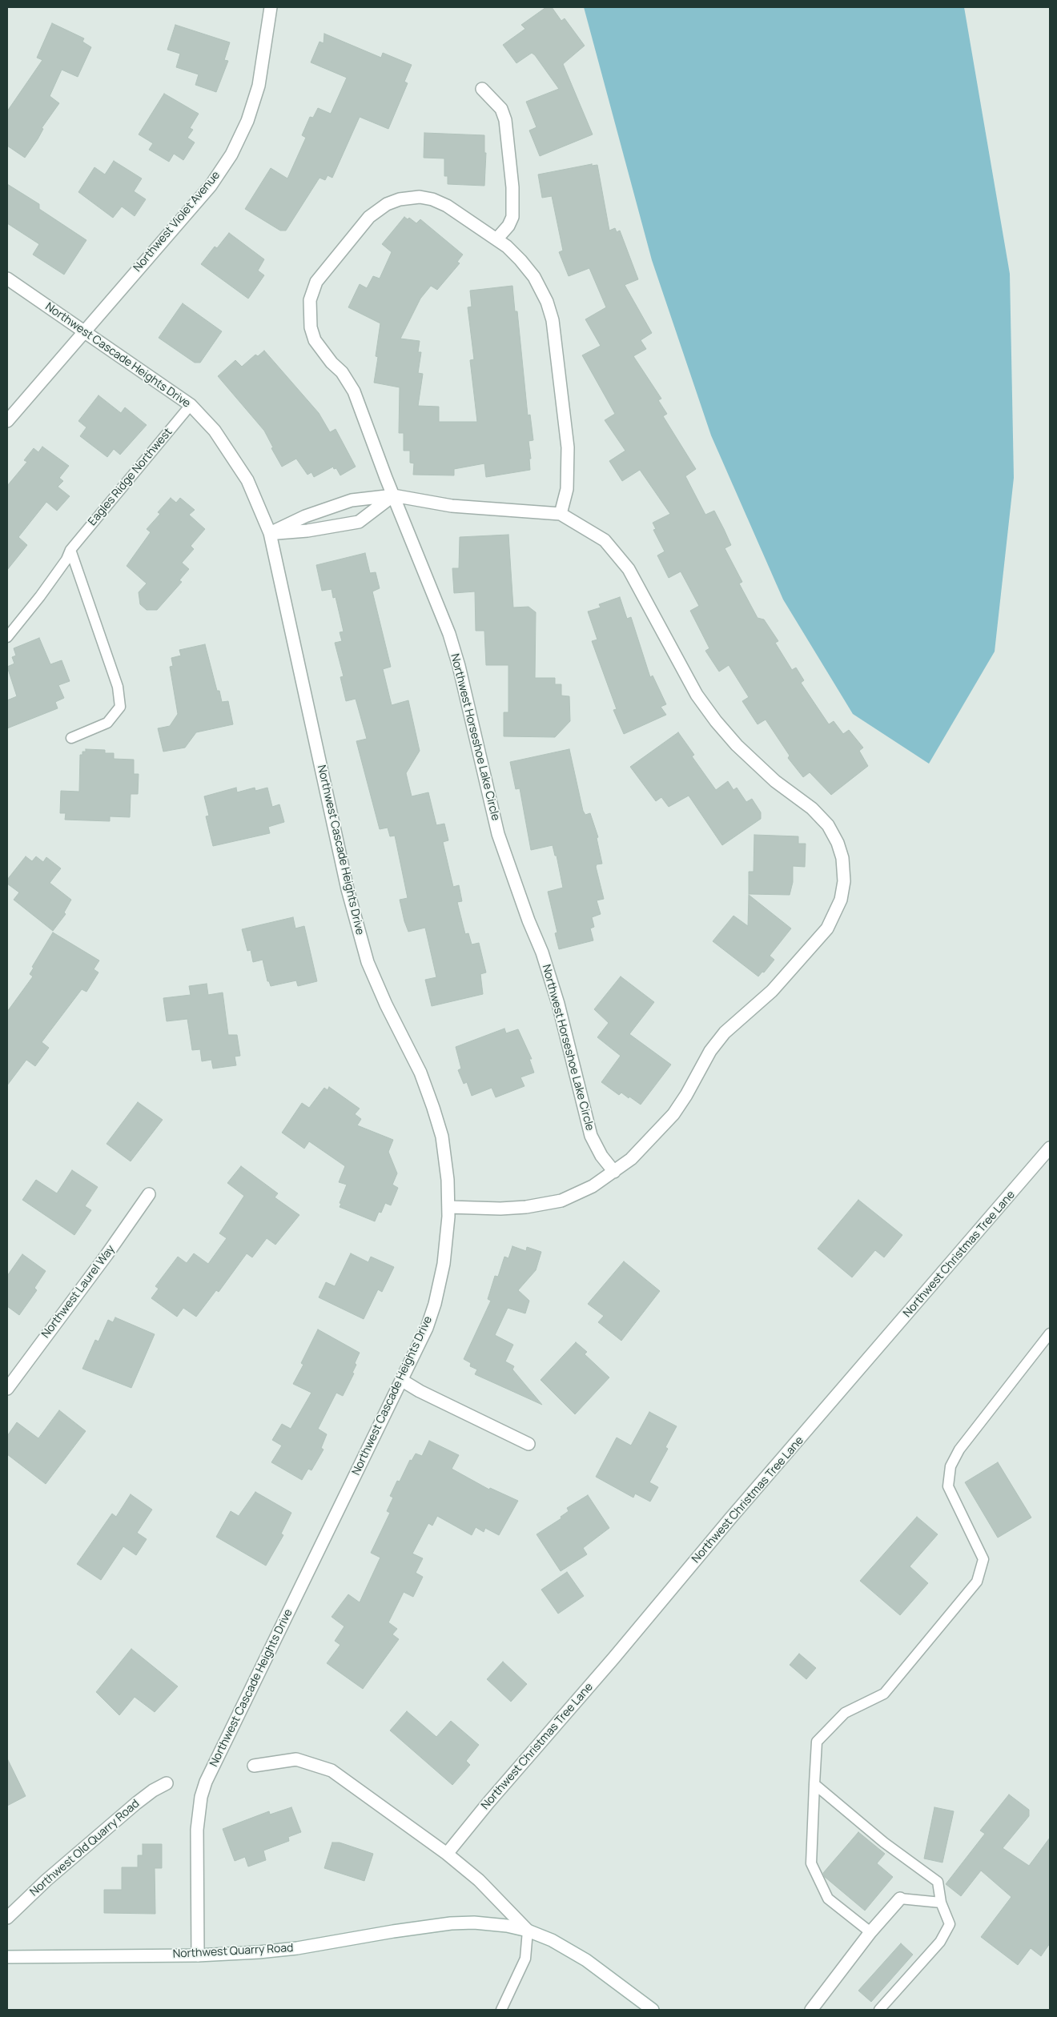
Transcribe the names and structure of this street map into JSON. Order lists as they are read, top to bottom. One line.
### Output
{"streets":{"street":["Northwest Violet Avenue","Northwest Cascade Heights Drive","Northwest Horseshoe Lake Circle","Northwest Christmas Tree Lane","Northwest Laurel Way","Northwest Old Quarry Road","Northwest Quarry Road"],"lane":["Eagles Ridge Northwest"]},"crossings":[["Northwest Violet Avenue","Northwest Cascade Heights Drive"],["Northwest Cascade Heights Drive","Eagles Ridge Northwest"],["Northwest Cascade Heights Drive","Northwest Quarry Road"],["Northwest Christmas Tree Lane","Northwest Quarry Road"]]}
